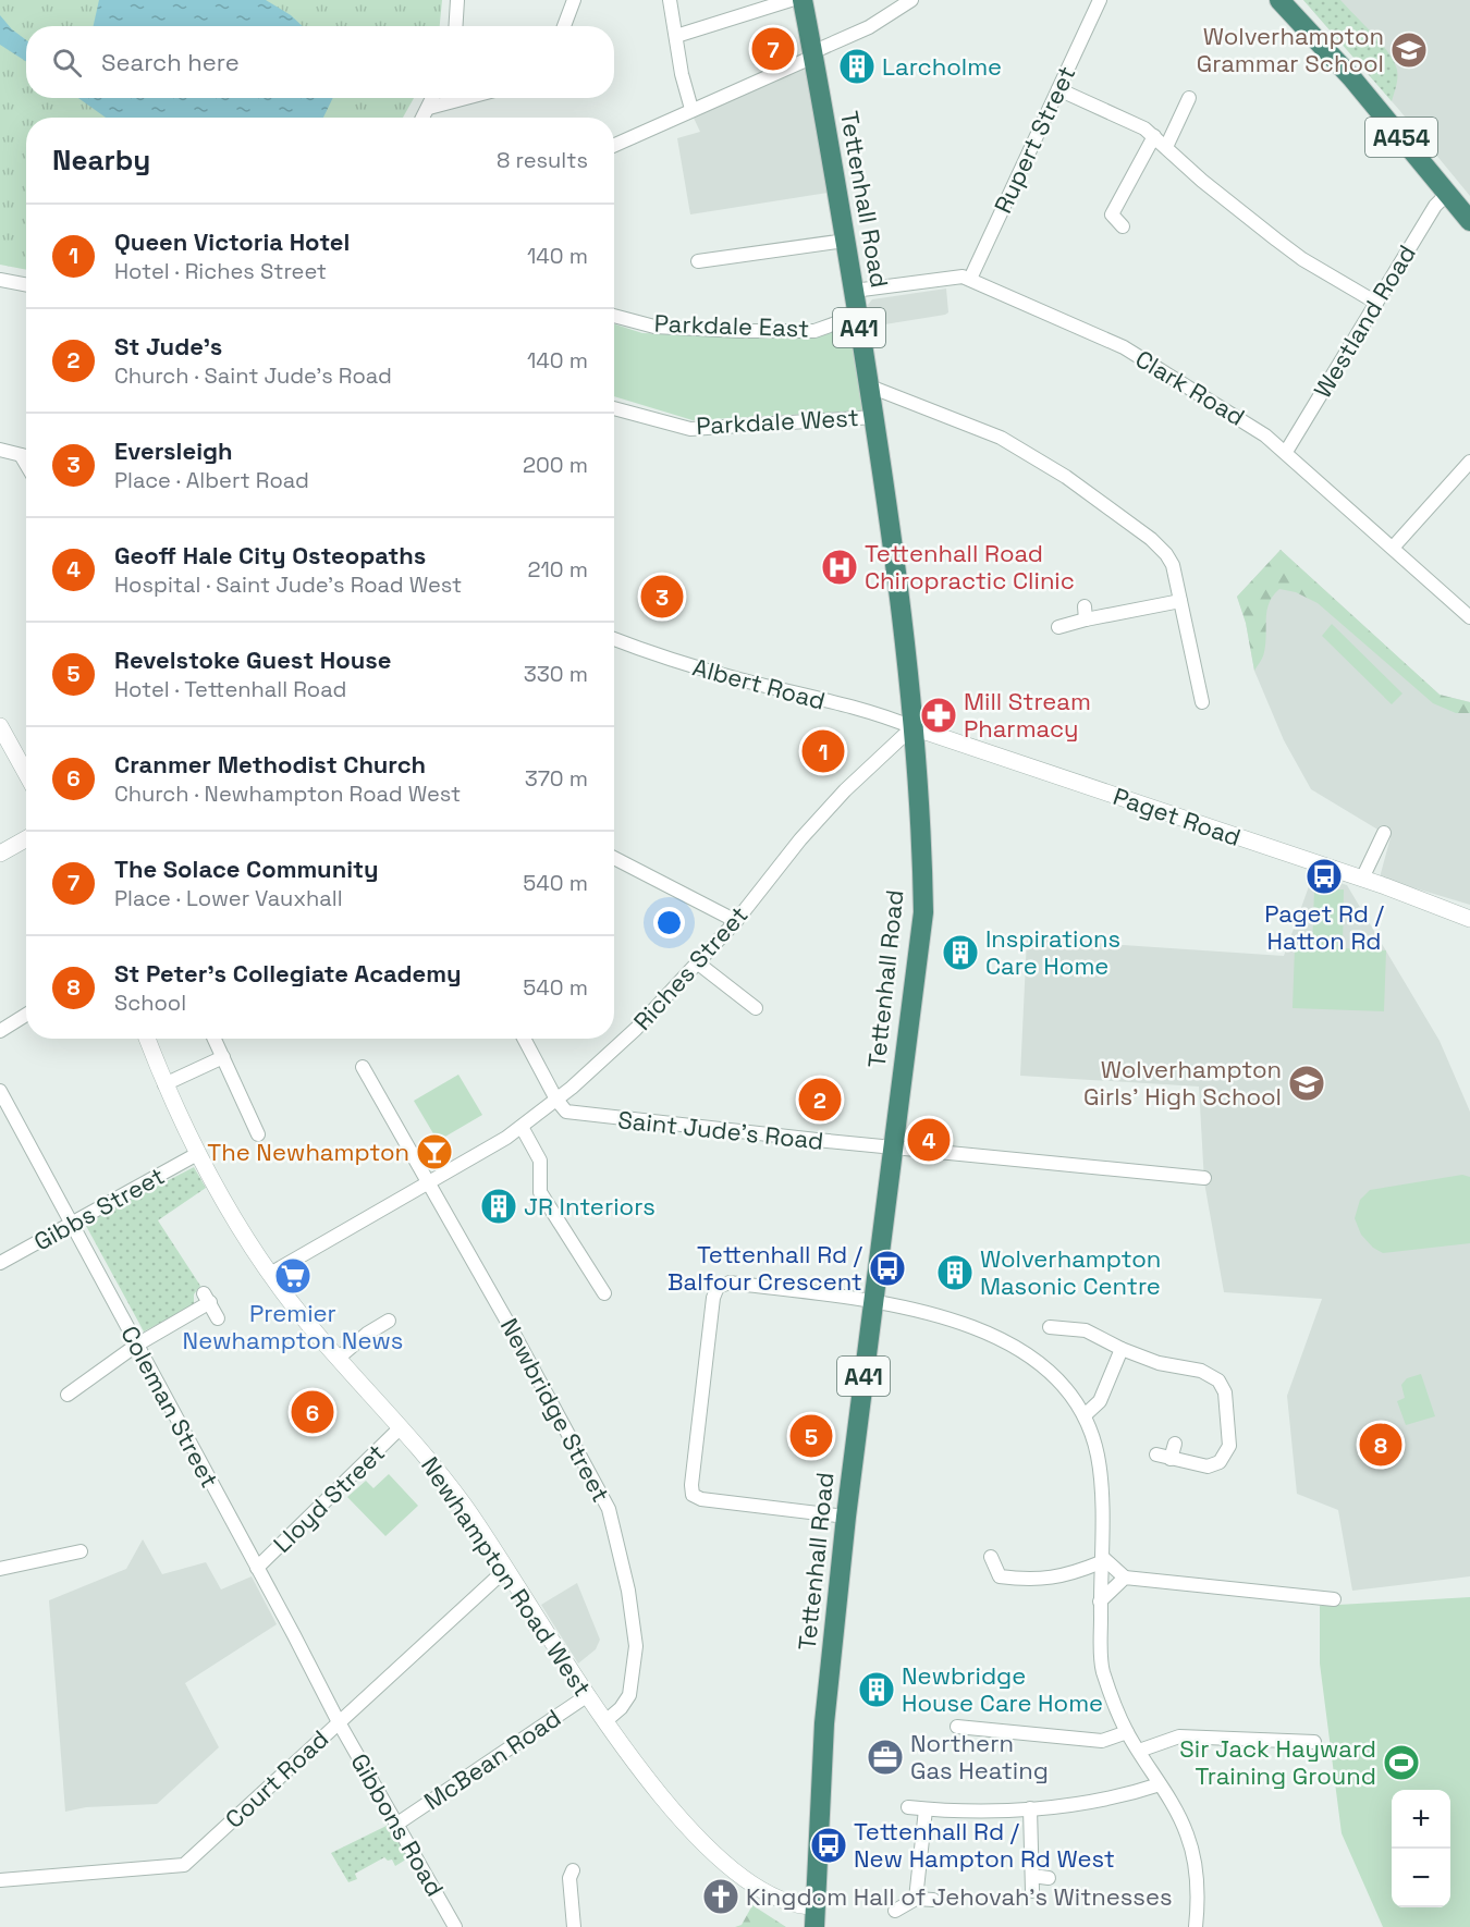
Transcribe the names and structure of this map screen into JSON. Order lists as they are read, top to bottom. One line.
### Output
{"streets":{"highway":["A454","Tettenhall Road","A41"],"street":["Rupert Street","Westland Road","Parkdale East","Clark Road","Parkdale West","Albert Road","Paget Road","Riches Street","Saint Jude's Road","Gibbs Street","Coleman Street","Newbridge Street","Lloyd Street","Newhampton Road West","McBean Road","Court Road","Gibbons Road"]},"crossings":[["A454","Westland Road"],["Rupert Street","Clark Road"],["Tettenhall Road","Parkdale East"],["Tettenhall Road","Clark Road"],["Tettenhall Road","Parkdale West"],["Tettenhall Road","Albert Road"],["Tettenhall Road","Paget Road"],["Tettenhall Road","Riches Street"],["Tettenhall Road","Saint Jude's Road"],["Tettenhall Road","Newhampton Road West"],["Westland Road","Clark Road"],["Albert Road","Paget Road"],["Albert Road","Riches Street"],["Paget Road","Riches Street"],["Riches Street","Saint Jude's Road"],["Riches Street","Newbridge Street"],["Riches Street","Newhampton Road West"],["Gibbs Street","Coleman Street"],["Gibbs Street","Newhampton Road West"],["Coleman Street","Lloyd Street"],["Coleman Street","Court Road"],["Coleman Street","Gibbons Road"],["Newbridge Street","Newhampton Road West"],["Lloyd Street","Newhampton Road West"],["Newhampton Road West","McBean Road"],["Newhampton Road West","Court Road"],["McBean Road","Gibbons Road"],["Court Road","Gibbons Road"]],"places":{"school or university":["Wolverhampton Grammar School","Wolverhampton Girls' High School"],"building":["Larcholme","Inspirations Care Home","JR Interiors","Wolverhampton Masonic Centre","Newbridge House Care Home"],"hospital":["Tettenhall Road Chiropractic Clinic"],"pharmacy":["Mill Stream Pharmacy"],"bus stop":["Paget Rd / Hatton Rd","Tettenhall Rd / Balfour Crescent","Tettenhall Rd / New Hampton Rd West"],"bar":["The Newhampton"],"supermarket":["Premier Newhampton News"],"office":["Northern Gas Heating"],"sports":["Sir Jack Hayward Training Ground"],"church":["Kingdom Hall of Jehovah's Witnesses"]},"page":{"pins":["7","3","1","2","4","6","5","8"],"search":"Search here","heading":["Nearby","8 results"],"list":[{"mark":"1","name":"Queen Victoria Hotel","note":"Hotel · Riches Street","value":"140 m"},{"mark":"2","name":"St Jude's","note":"Church · Saint Jude's Road","value":"140 m"},{"mark":"3","name":"Eversleigh","note":"Place · Albert Road","value":"200 m"},{"mark":"4","name":"Geoff Hale City Osteopaths","note":"Hospital · Saint Jude's Road West","value":"210 m"},{"mark":"5","name":"Revelstoke Guest House","note":"Hotel · Tettenhall Road","value":"330 m"},{"mark":"6","name":"Cranmer Methodist Church","note":"Church · Newhampton Road West","value":"370 m"},{"mark":"7","name":"The Solace Community","note":"Place · Lower Vauxhall","value":"540 m"},{"mark":"8","name":"St Peter's Collegiate Academy","note":"School","value":"540 m"}],"map_buttons":["+","−"]}}
